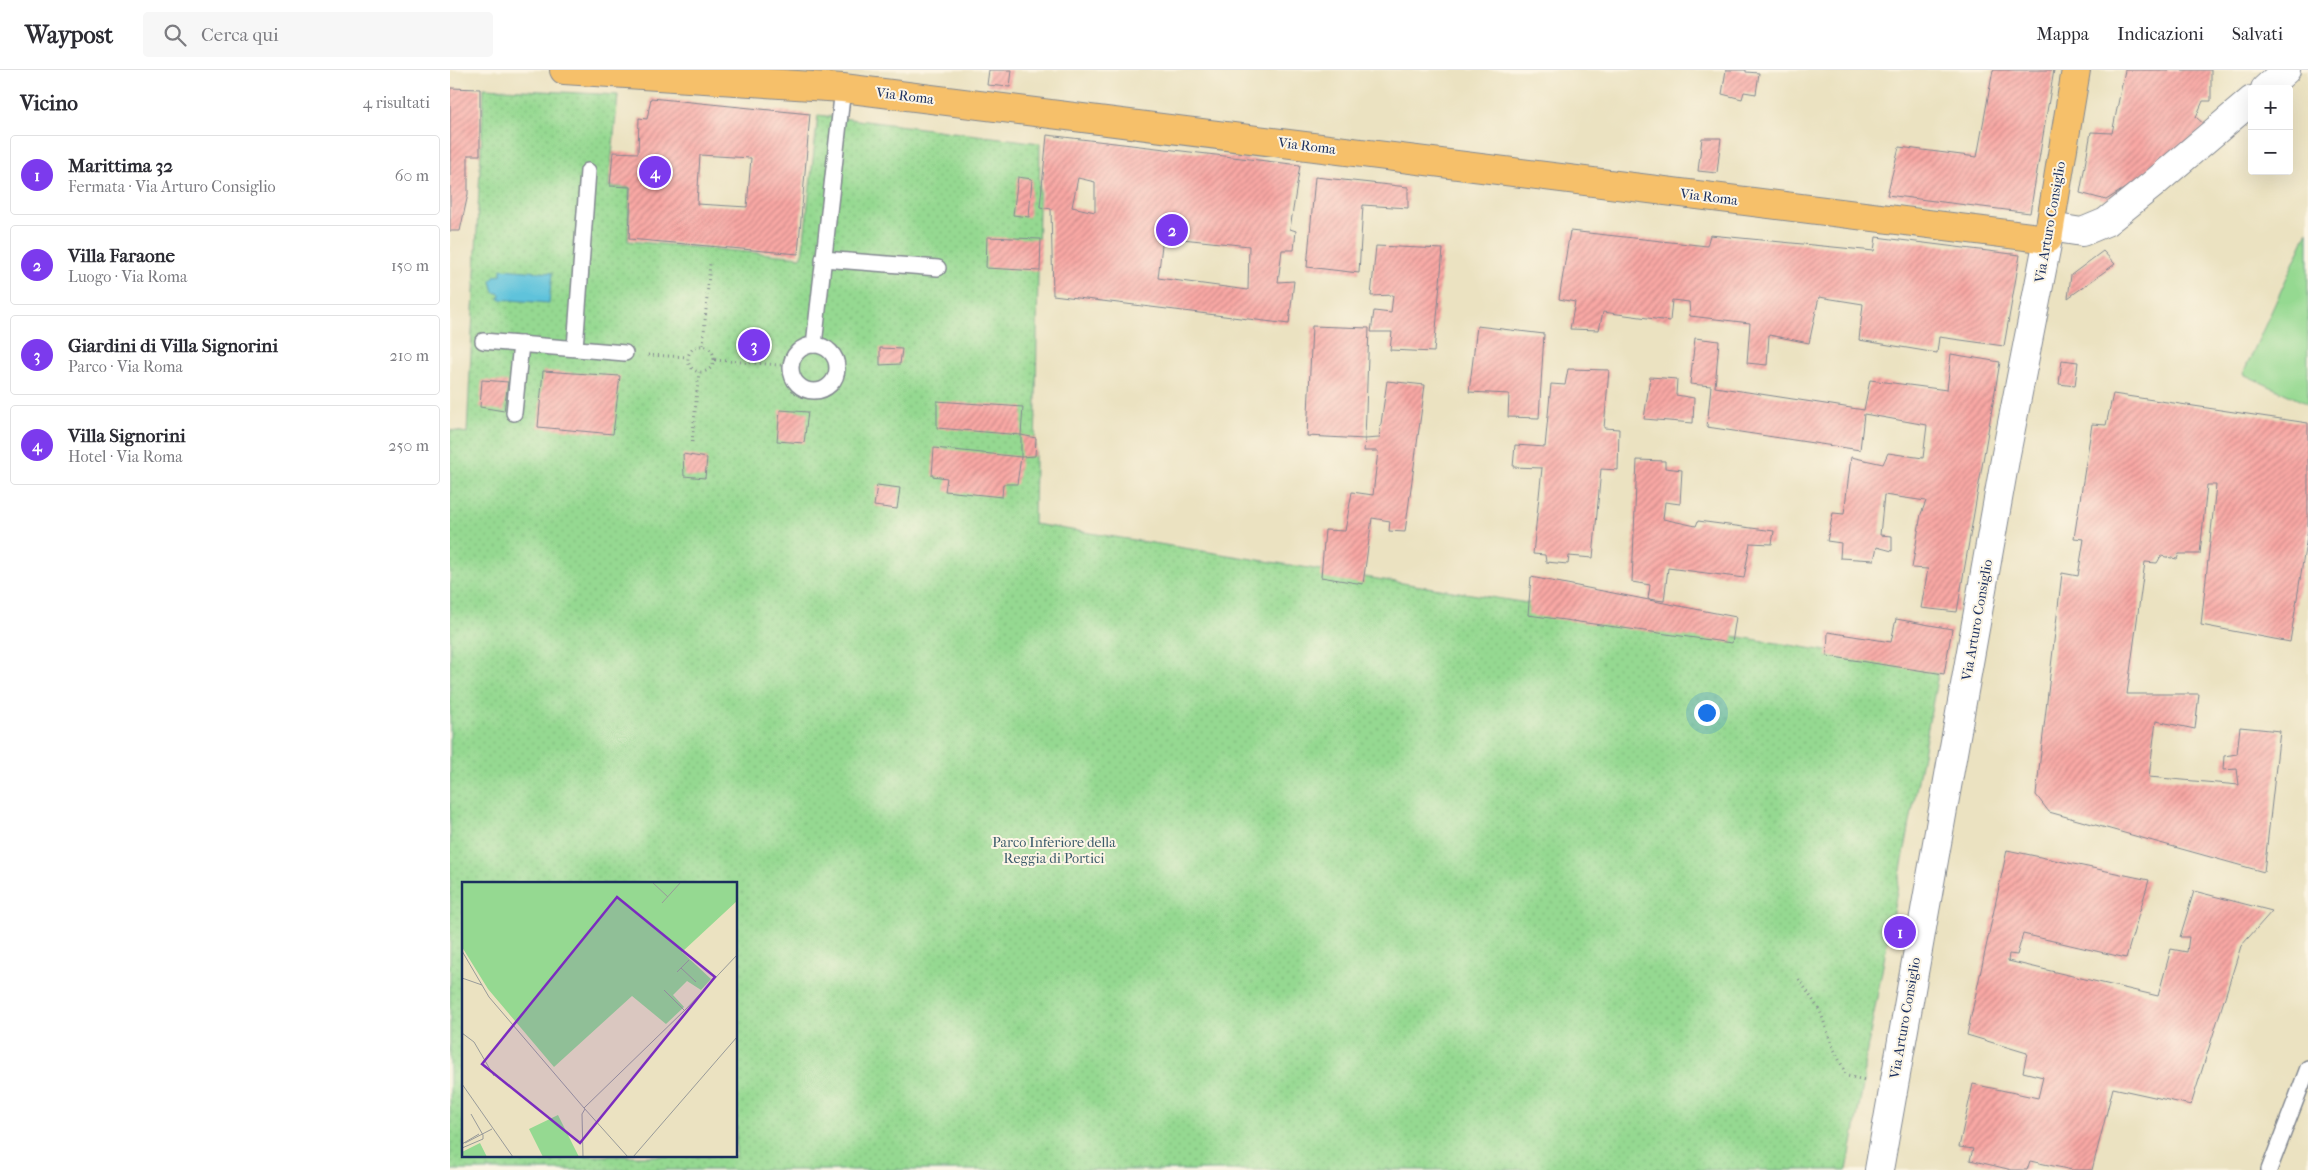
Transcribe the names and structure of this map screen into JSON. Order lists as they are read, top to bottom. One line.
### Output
{"streets":{"main road":["Via Roma","Via Arturo Consiglio"]},"crossings":[["Via Roma","Via Arturo Consiglio"]],"parks":["Parco Inferiore della Reggia di Portici"],"page":{"header":"Waypost","search":"Cerca qui","nav":["Mappa","Indicazioni","Salvati"],"heading":["Vicino","4 risultati"],"map_buttons":["+","−"],"list":[{"mark":"1","name":"Marittima 32","note":"Fermata · Via Arturo Consiglio","value":"60 m"},{"mark":"2","name":"Villa Faraone","note":"Luogo · Via Roma","value":"150 m"},{"mark":"3","name":"Giardini di Villa Signorini","note":"Parco · Via Roma","value":"210 m"},{"mark":"4","name":"Villa Signorini","note":"Hotel · Via Roma","value":"250 m"}],"pins":["4","2","3","1"]}}
